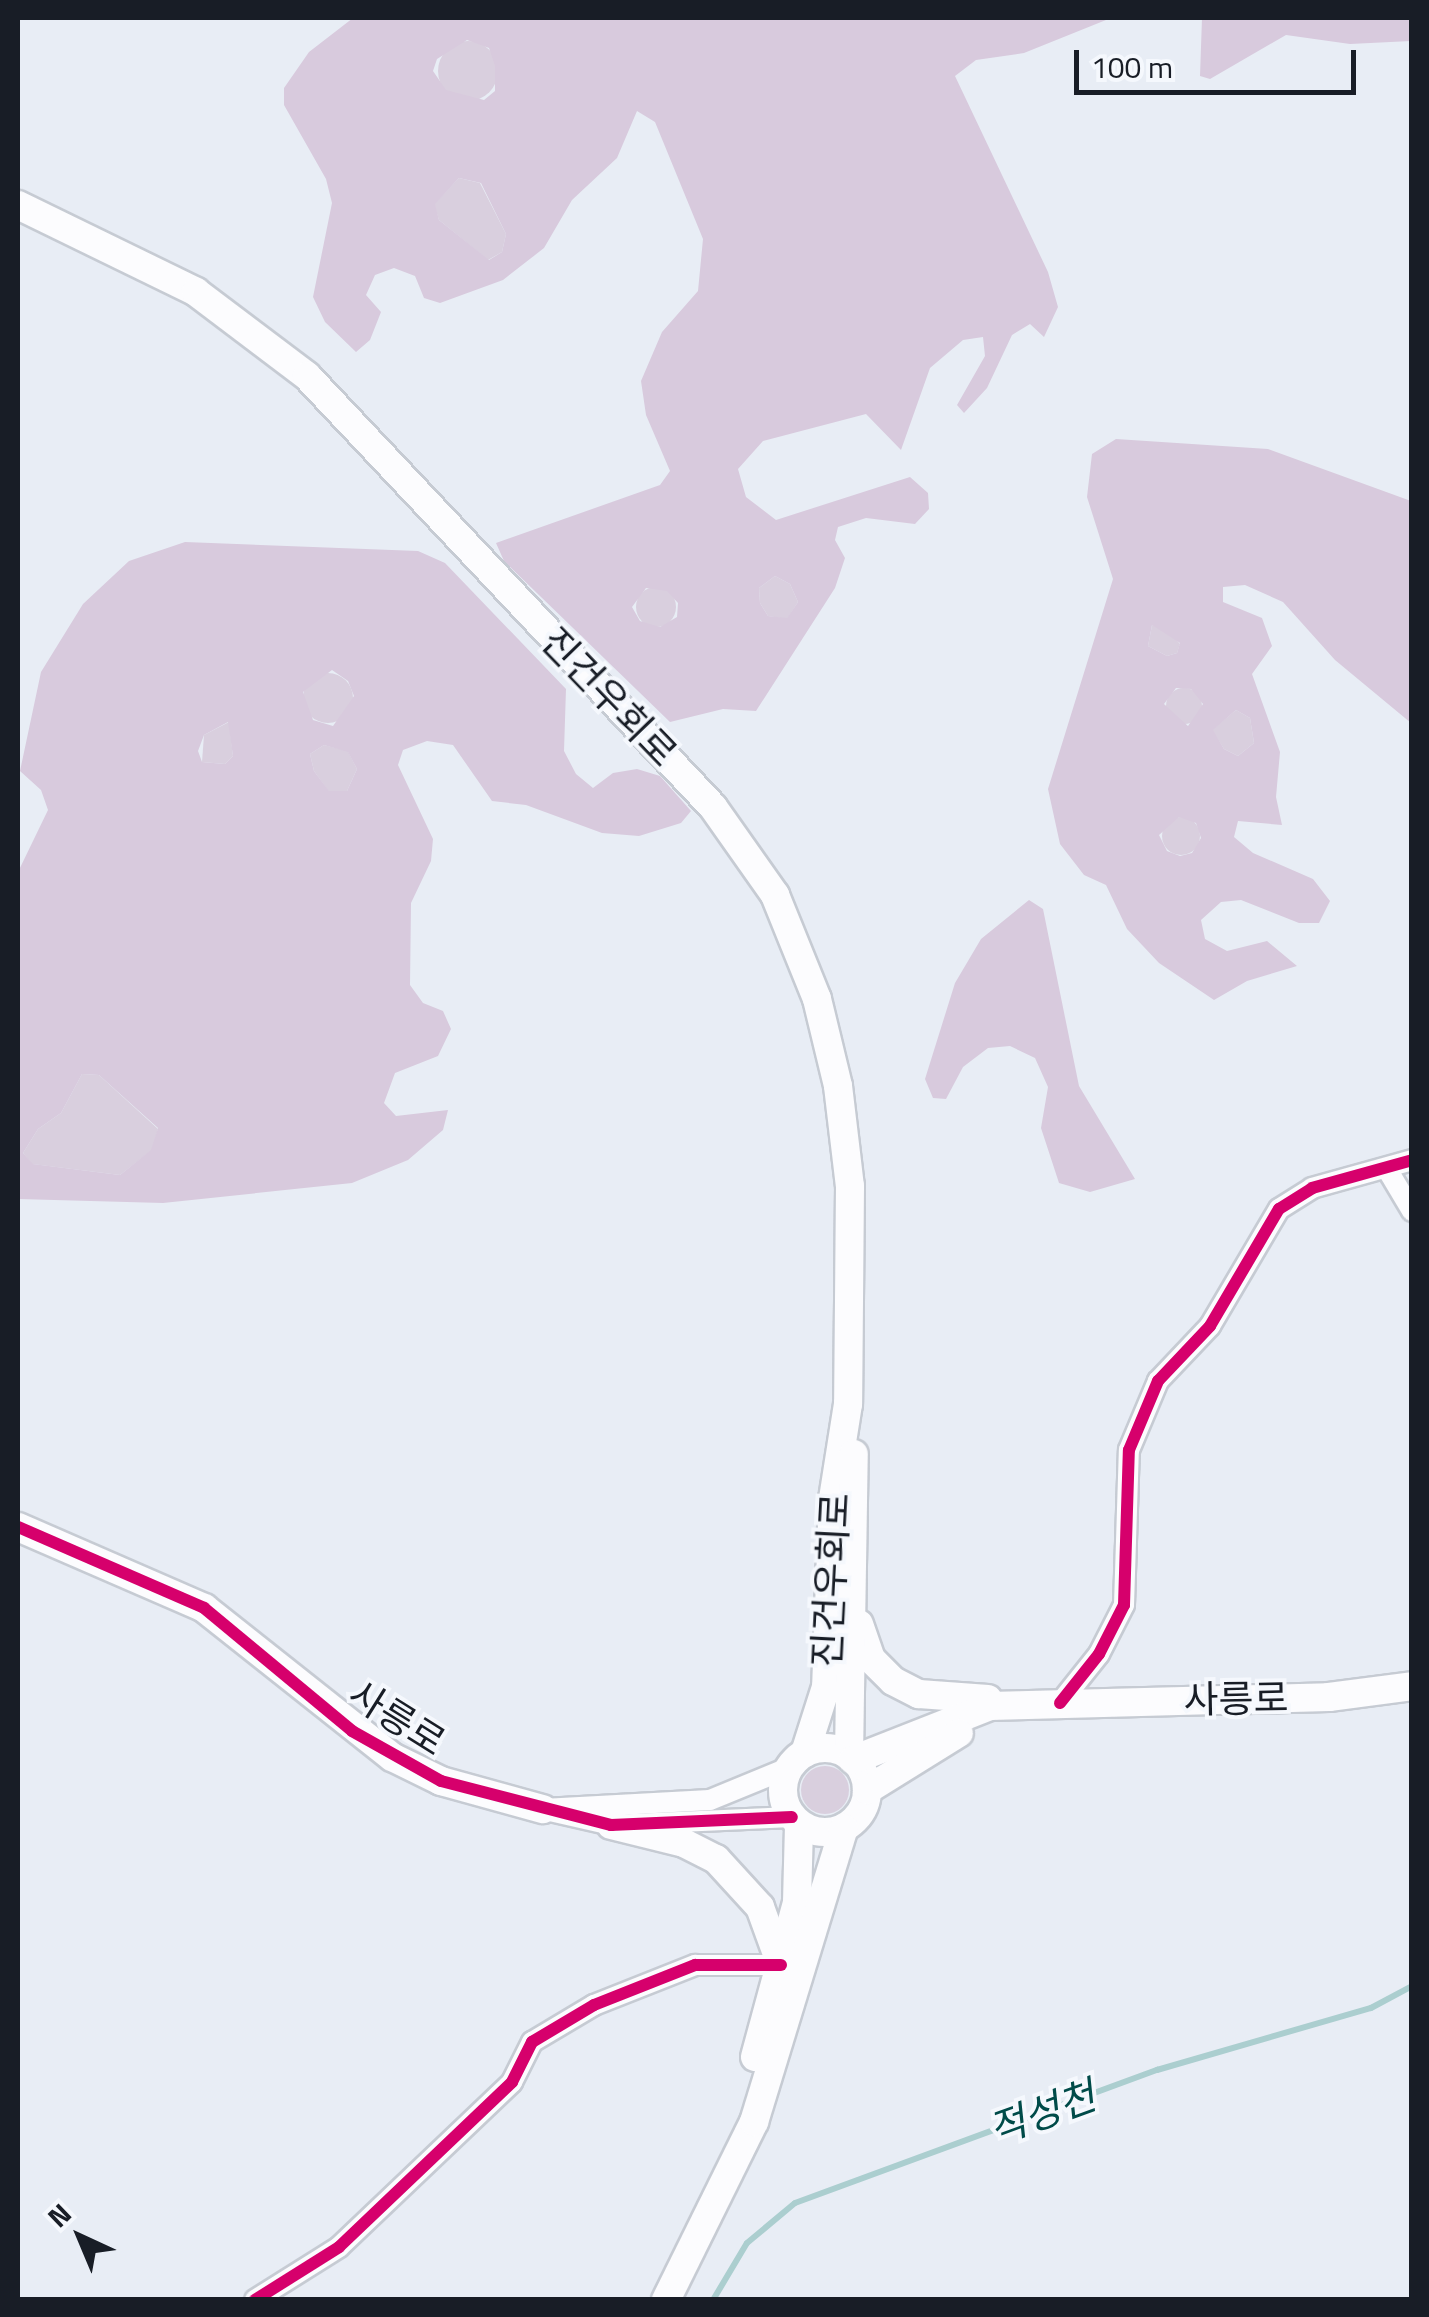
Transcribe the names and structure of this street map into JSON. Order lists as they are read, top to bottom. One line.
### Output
{"streets":{"main road":["진건우회로","사릉로"]},"crossings":[["진건우회로","사릉로"]],"water":["적성천"],"scale_bar":"100 m","north":"top left"}
